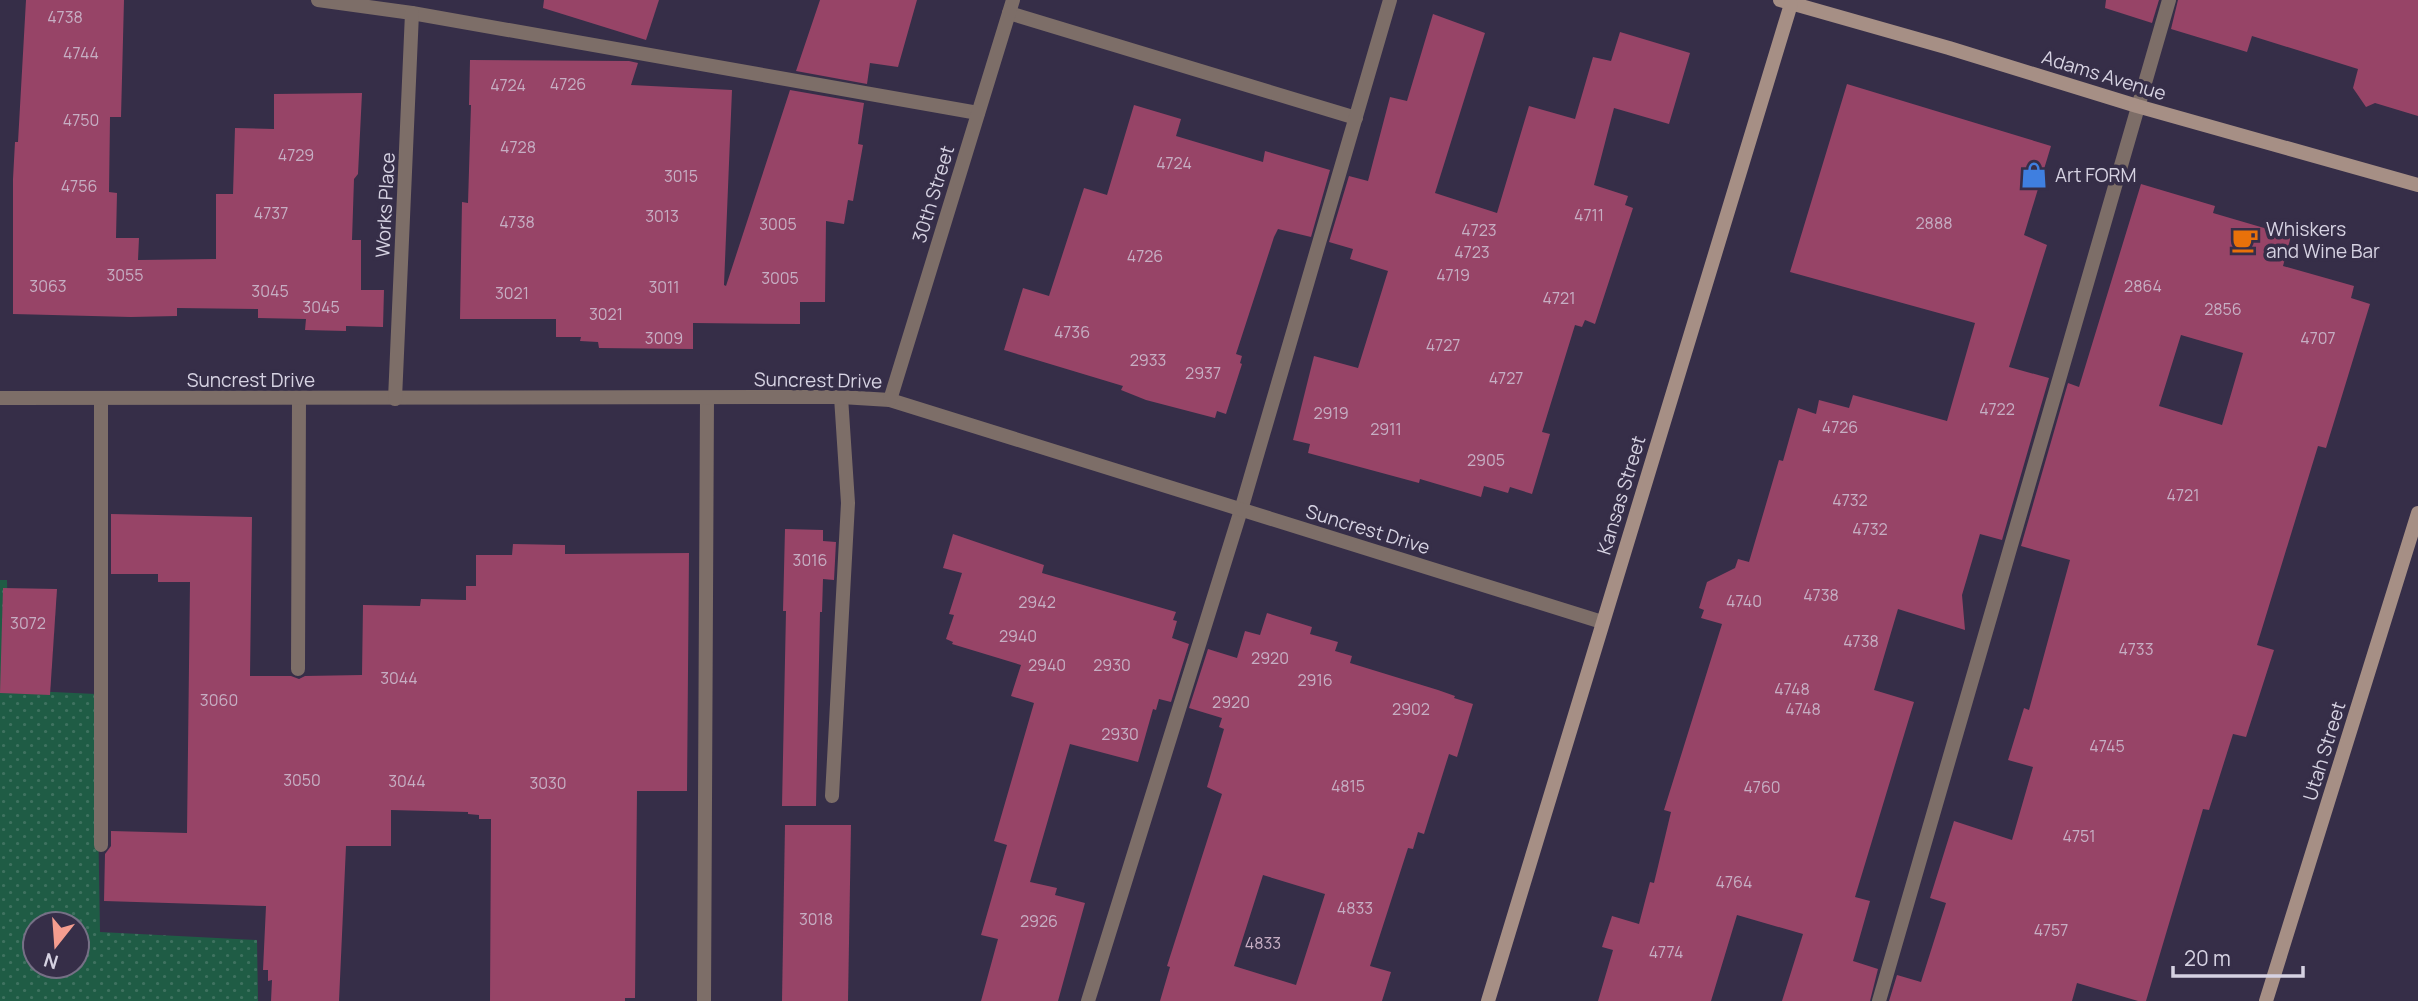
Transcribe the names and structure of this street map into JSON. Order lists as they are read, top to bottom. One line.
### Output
{"streets":{"street":["Adams Avenue","30th Street","Works Place","Suncrest Drive","Kansas Street","Utah Street"]},"crossings":[["Adams Avenue","Kansas Street"],["30th Street","Suncrest Drive"],["Works Place","Suncrest Drive"],["Suncrest Drive","Kansas Street"]],"places":{"shop":["Art FORM"],"cafe":["Whiskers and Wine Bar"]},"house_numbers":["4738","4744","4726","4724","4750","4728","4729","4724","3015","4756","4737","4711","3013","4738","2888","3005","4723","4723","4726","3055","4719","3005","3063","2864","3011","3045","3021","4721","3045","2856","3021","4736","3009","4707","4727","2933","2937","4727","4722","2919","4726","2911","2905","4721","4732","4732","3016","4738","4740","2942","3072","2940","4738","4733","2920","2940","2930","3044","2916","4748","3060","2920","2902","4748","2930","4745","3050","3044","3030","4815","4760","4751","4764","4833","3018","2926","4757","4833","4774"],"scale_bar":"20 m","north":"bottom"}
